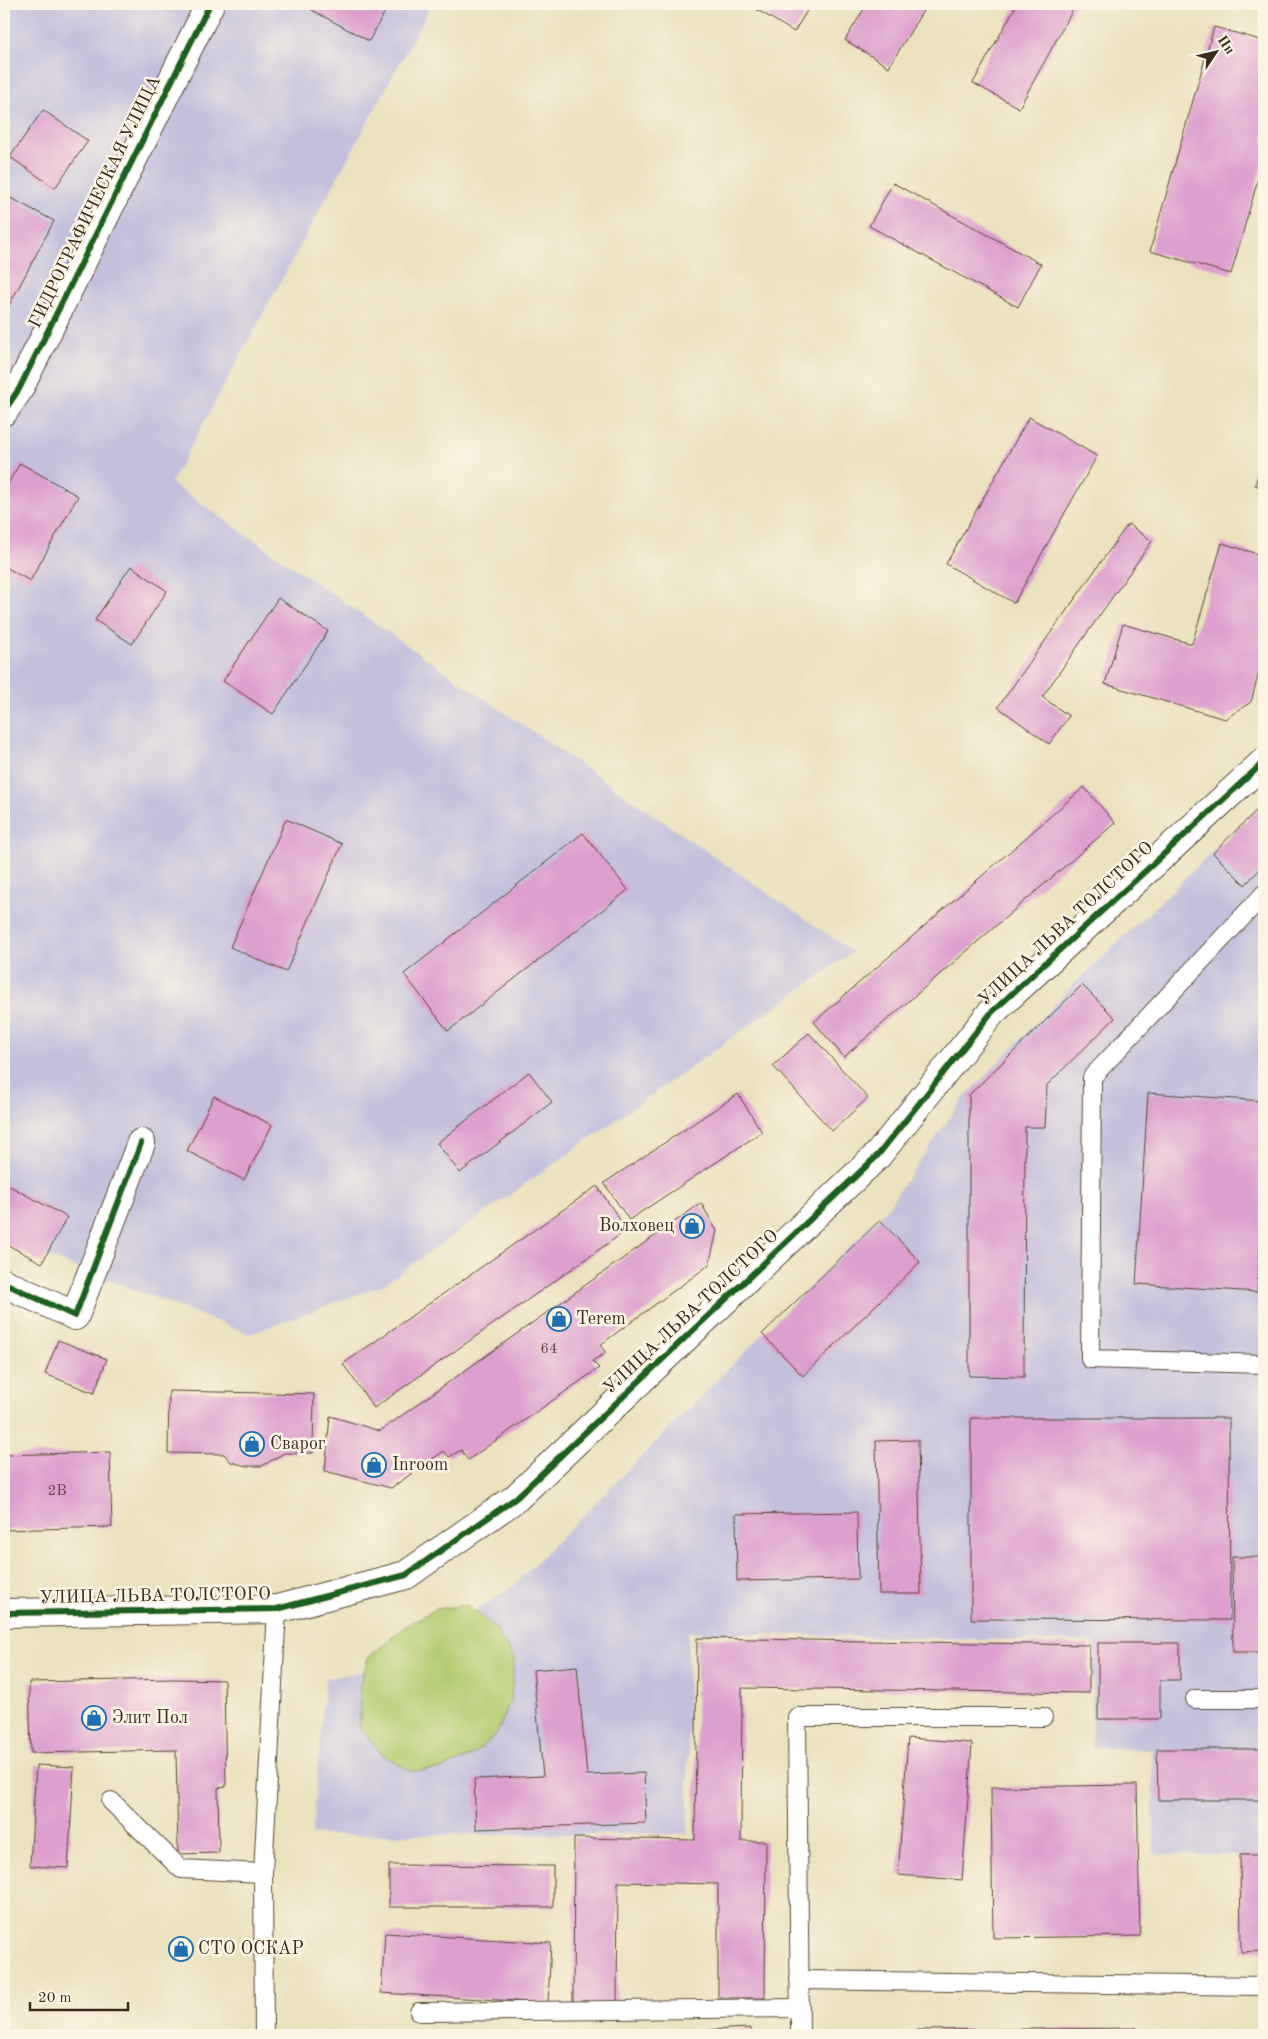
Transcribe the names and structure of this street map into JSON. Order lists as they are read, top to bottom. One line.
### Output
{"streets":{"street":["ГИДРОГРАФИЧЕСКАЯ УЛИЦА","УЛИЦА ЛЬВА ТОЛСТОГО"]},"places":{"shop":["Волховец","Terem","Сварог","Inroom","Элит Пол","СТО ОСКАР"]},"house_numbers":["64","2В"],"scale_bar":"20 m","north":"top right"}
